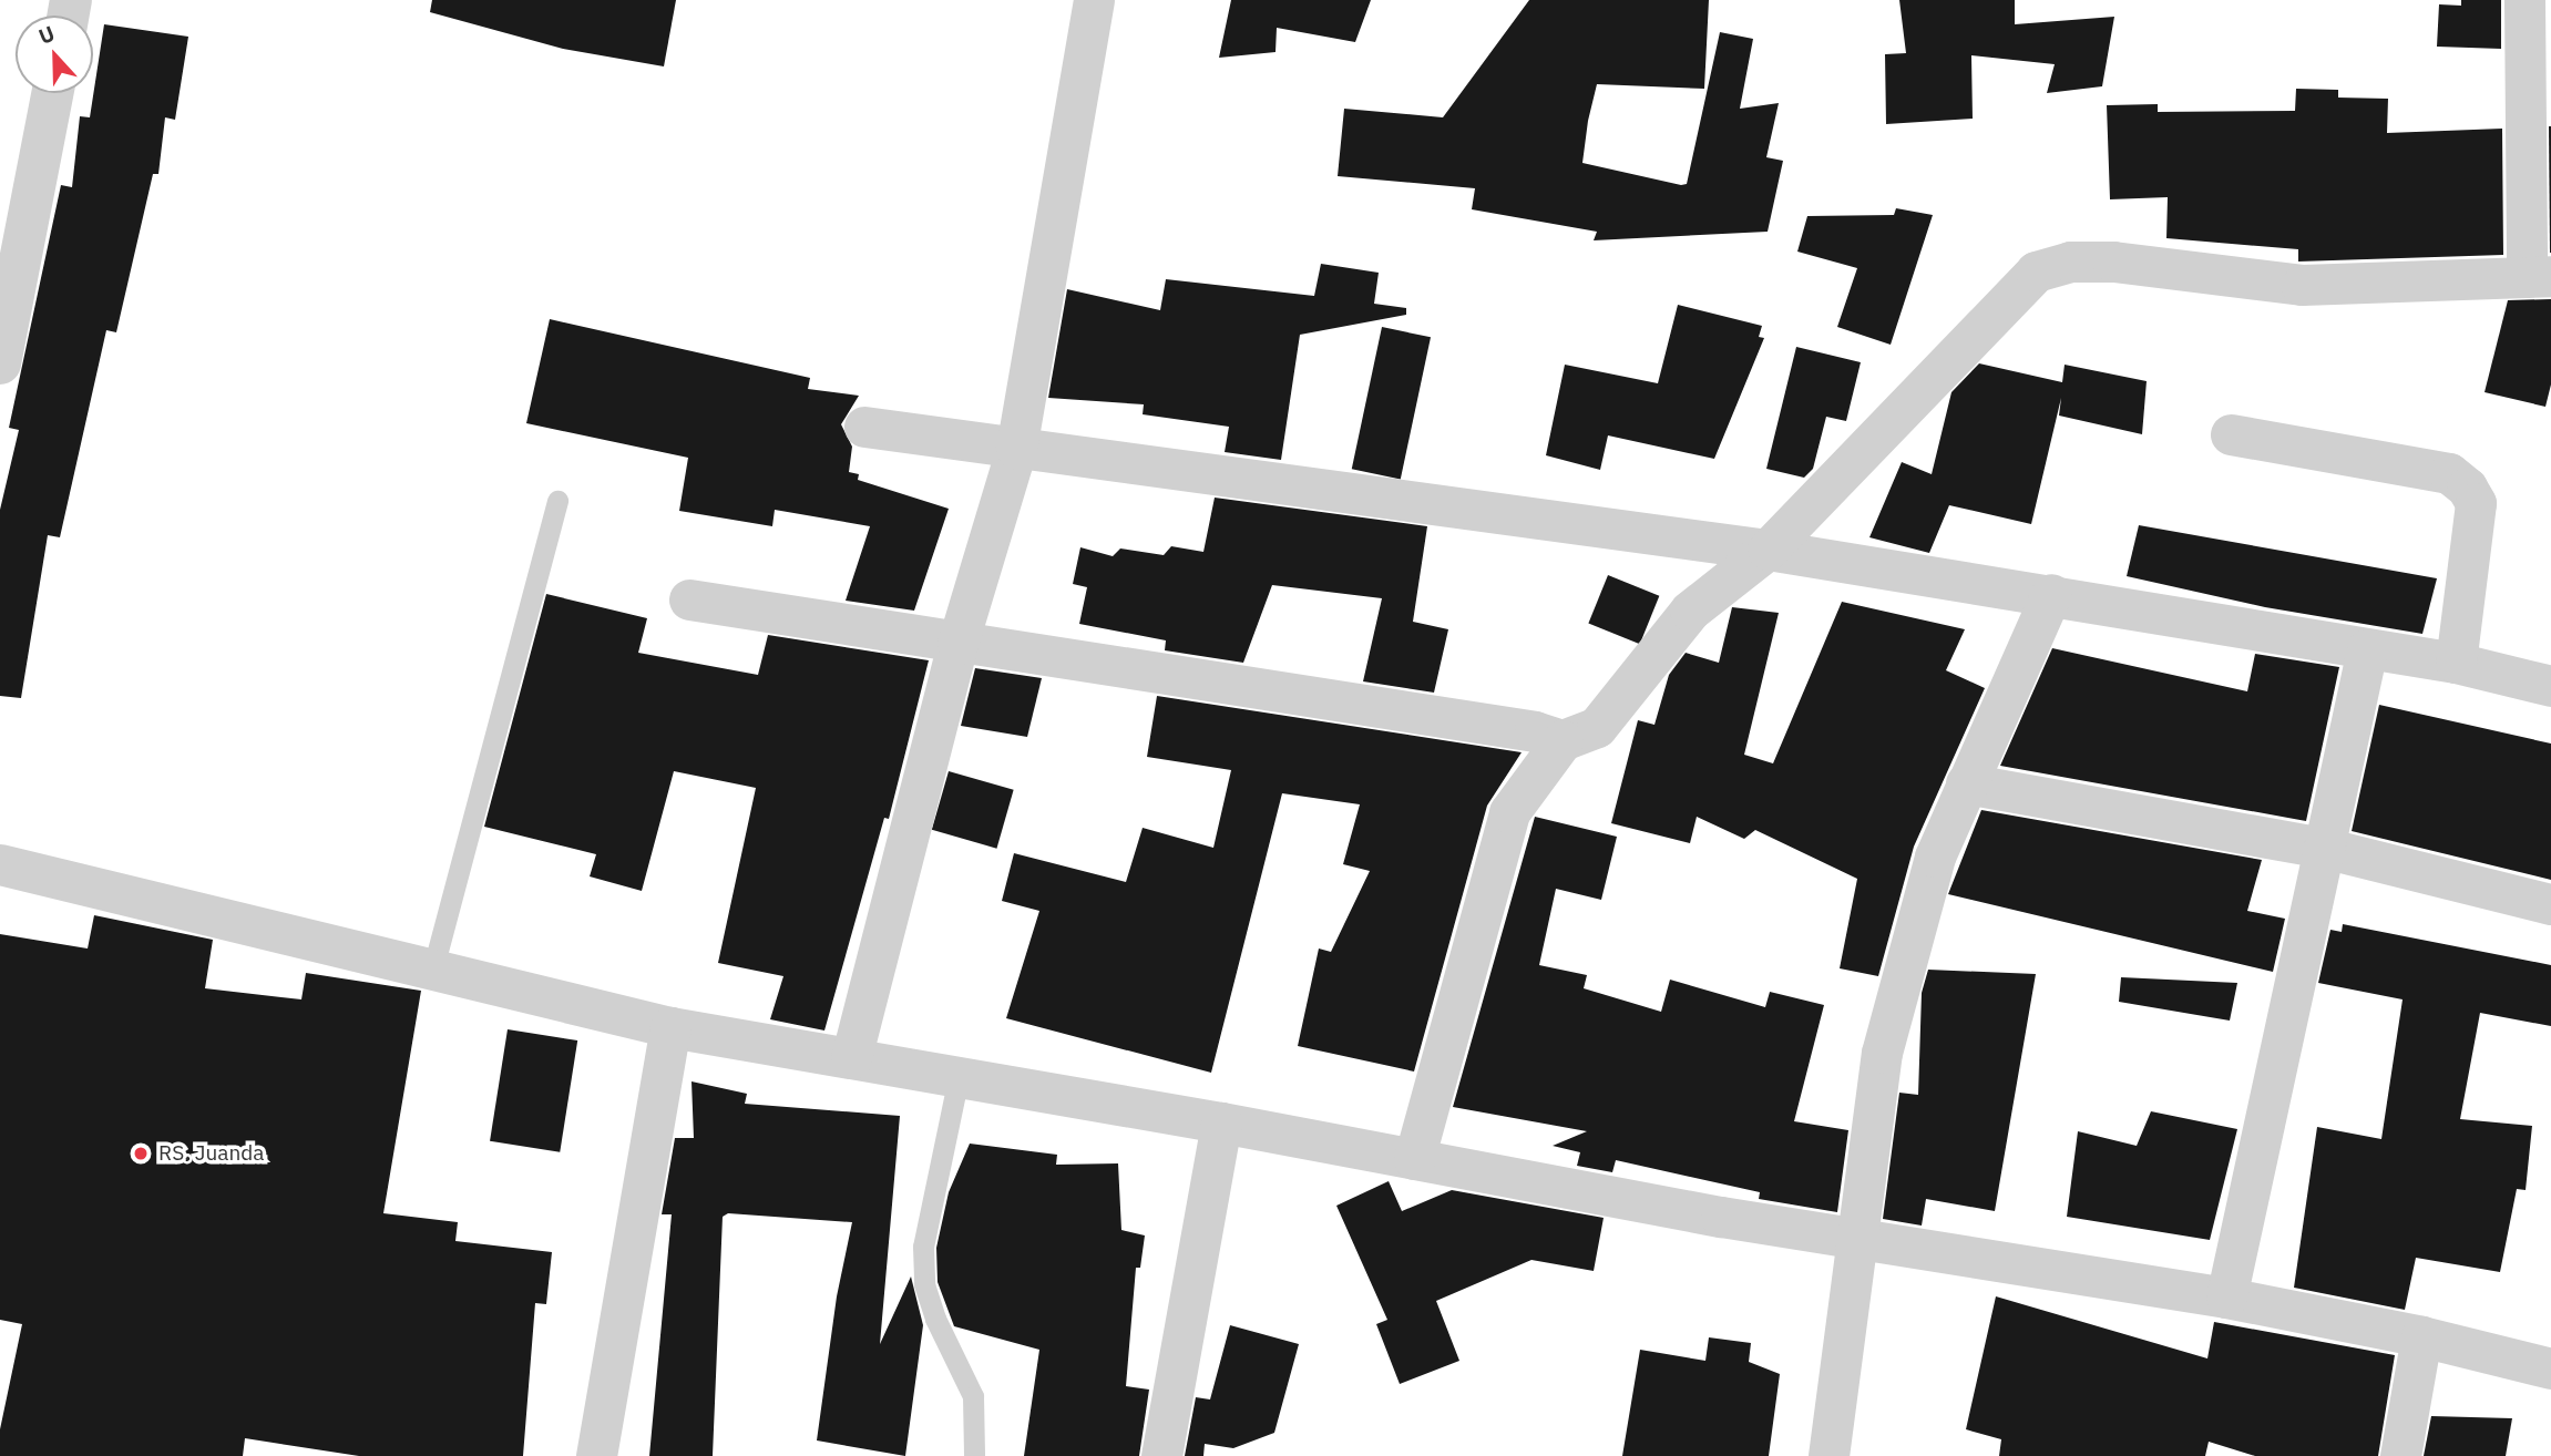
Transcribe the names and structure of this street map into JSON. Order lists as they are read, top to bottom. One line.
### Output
{"places":["RS. Juanda"],"north":"top"}
